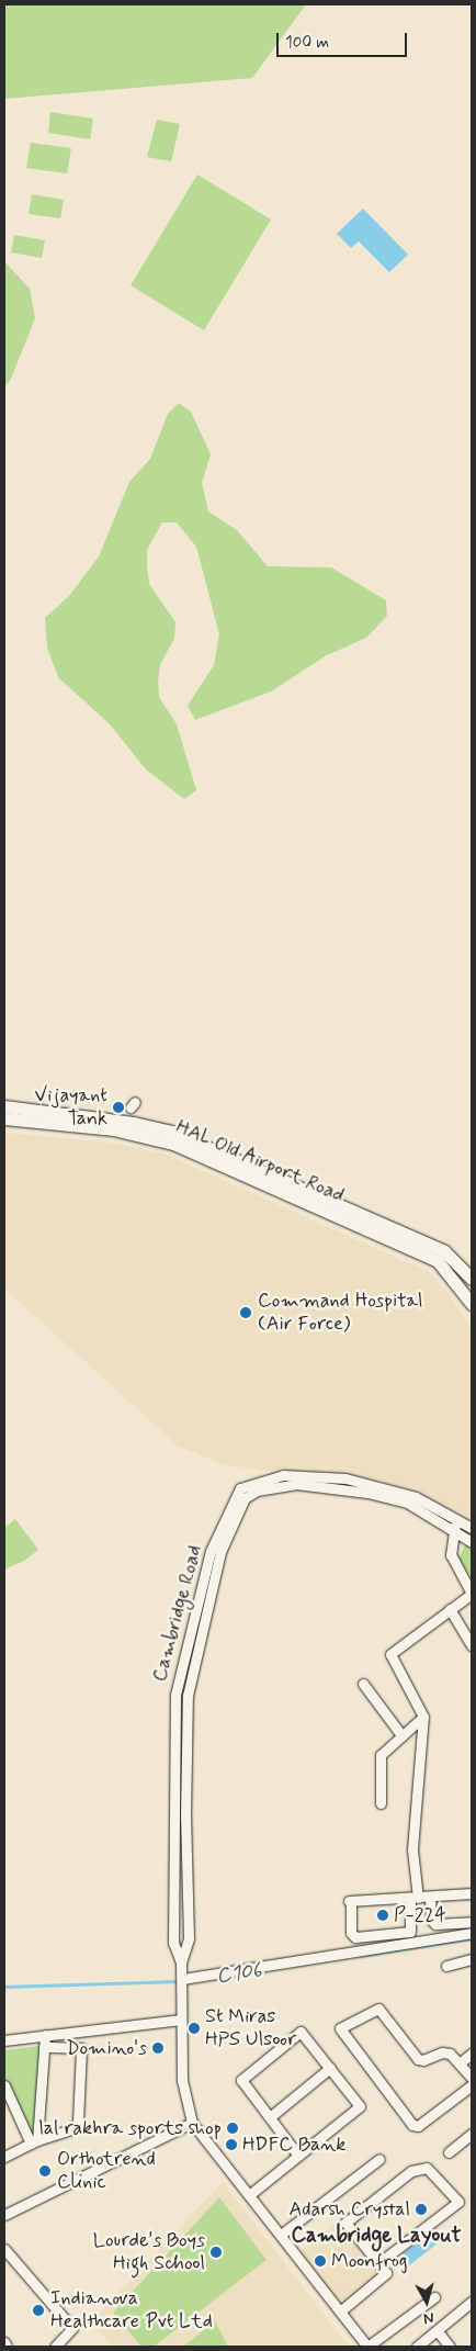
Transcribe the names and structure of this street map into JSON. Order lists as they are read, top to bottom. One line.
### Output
{"streets":{"main road":["HAL Old Airport Road"],"street":["Cambridge Road"]},"districts":["Cambridge Layout"],"water":["C106"],"places":["Vijayant Tank","Command Hospital (Air Force)","P-224","St Miras HPS Ulsoor","Domino's","lal rakhra sports shop","HDFC Bank","Orthotrend Clinic","Adarsh Crystal","Lourde's Boys High School","Moonfrog","Indianova Healthcare Pvt Ltd"],"scale_bar":"100 m","north":"bottom"}
